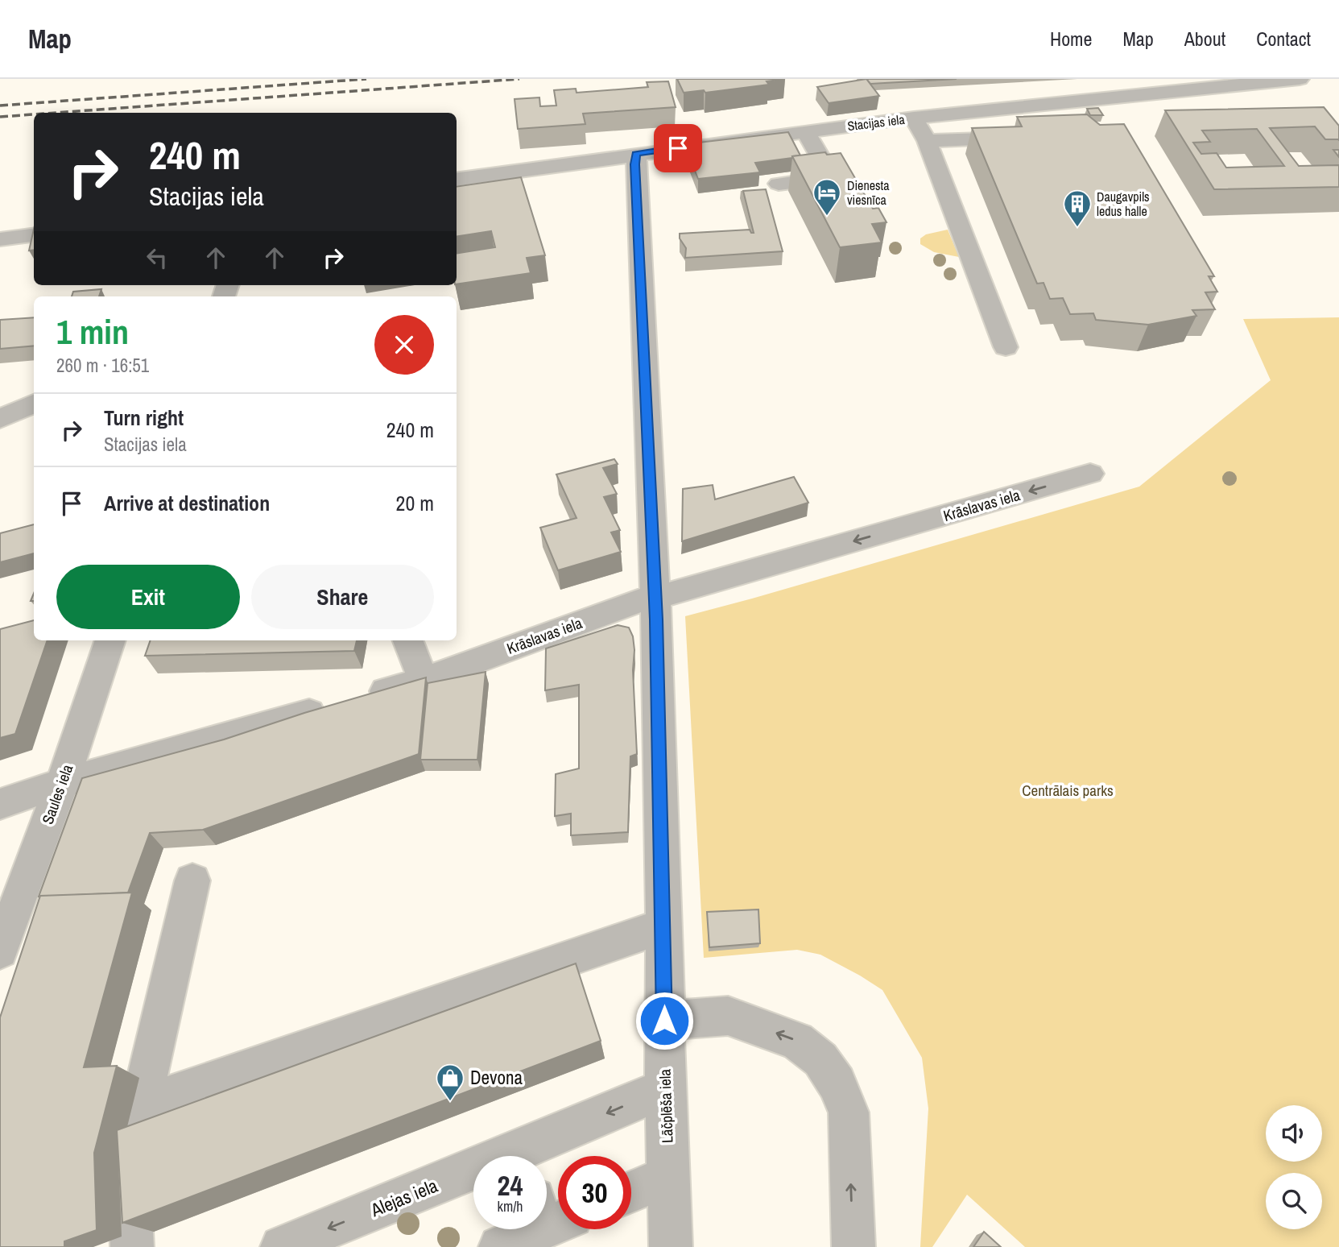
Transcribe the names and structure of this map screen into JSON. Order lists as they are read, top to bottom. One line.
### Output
{"streets":{"street":["Stacijas iela","Krāslavas iela","Saules iela","Lāčplēša iela","Alejas iela"]},"crossings":[["Stacijas iela","Lāčplēša iela"],["Krāslavas iela","Saules iela"],["Krāslavas iela","Lāčplēša iela"],["Lāčplēša iela","Alejas iela"]],"one_way":["Krāslavas iela"],"parks":["Centrālais parks"],"places":{"hotel":["Dienesta viesnīca"],"building":["Daugavpils ledus halle"],"shop":["Devona"]},"page":{"header":"Map","nav":["Home","Map","About","Contact"],"turn":["240 m","Stacijas iela"],"heading":["1 min","260 m · 16:51"],"list":[{"name":"Turn right","note":"Stacijas iela","value":"240 m"},{"name":"Arrive at destination","value":"20 m"}],"buttons":["Exit","Share"],"speed":"24 km/h","limit":"30"}}
